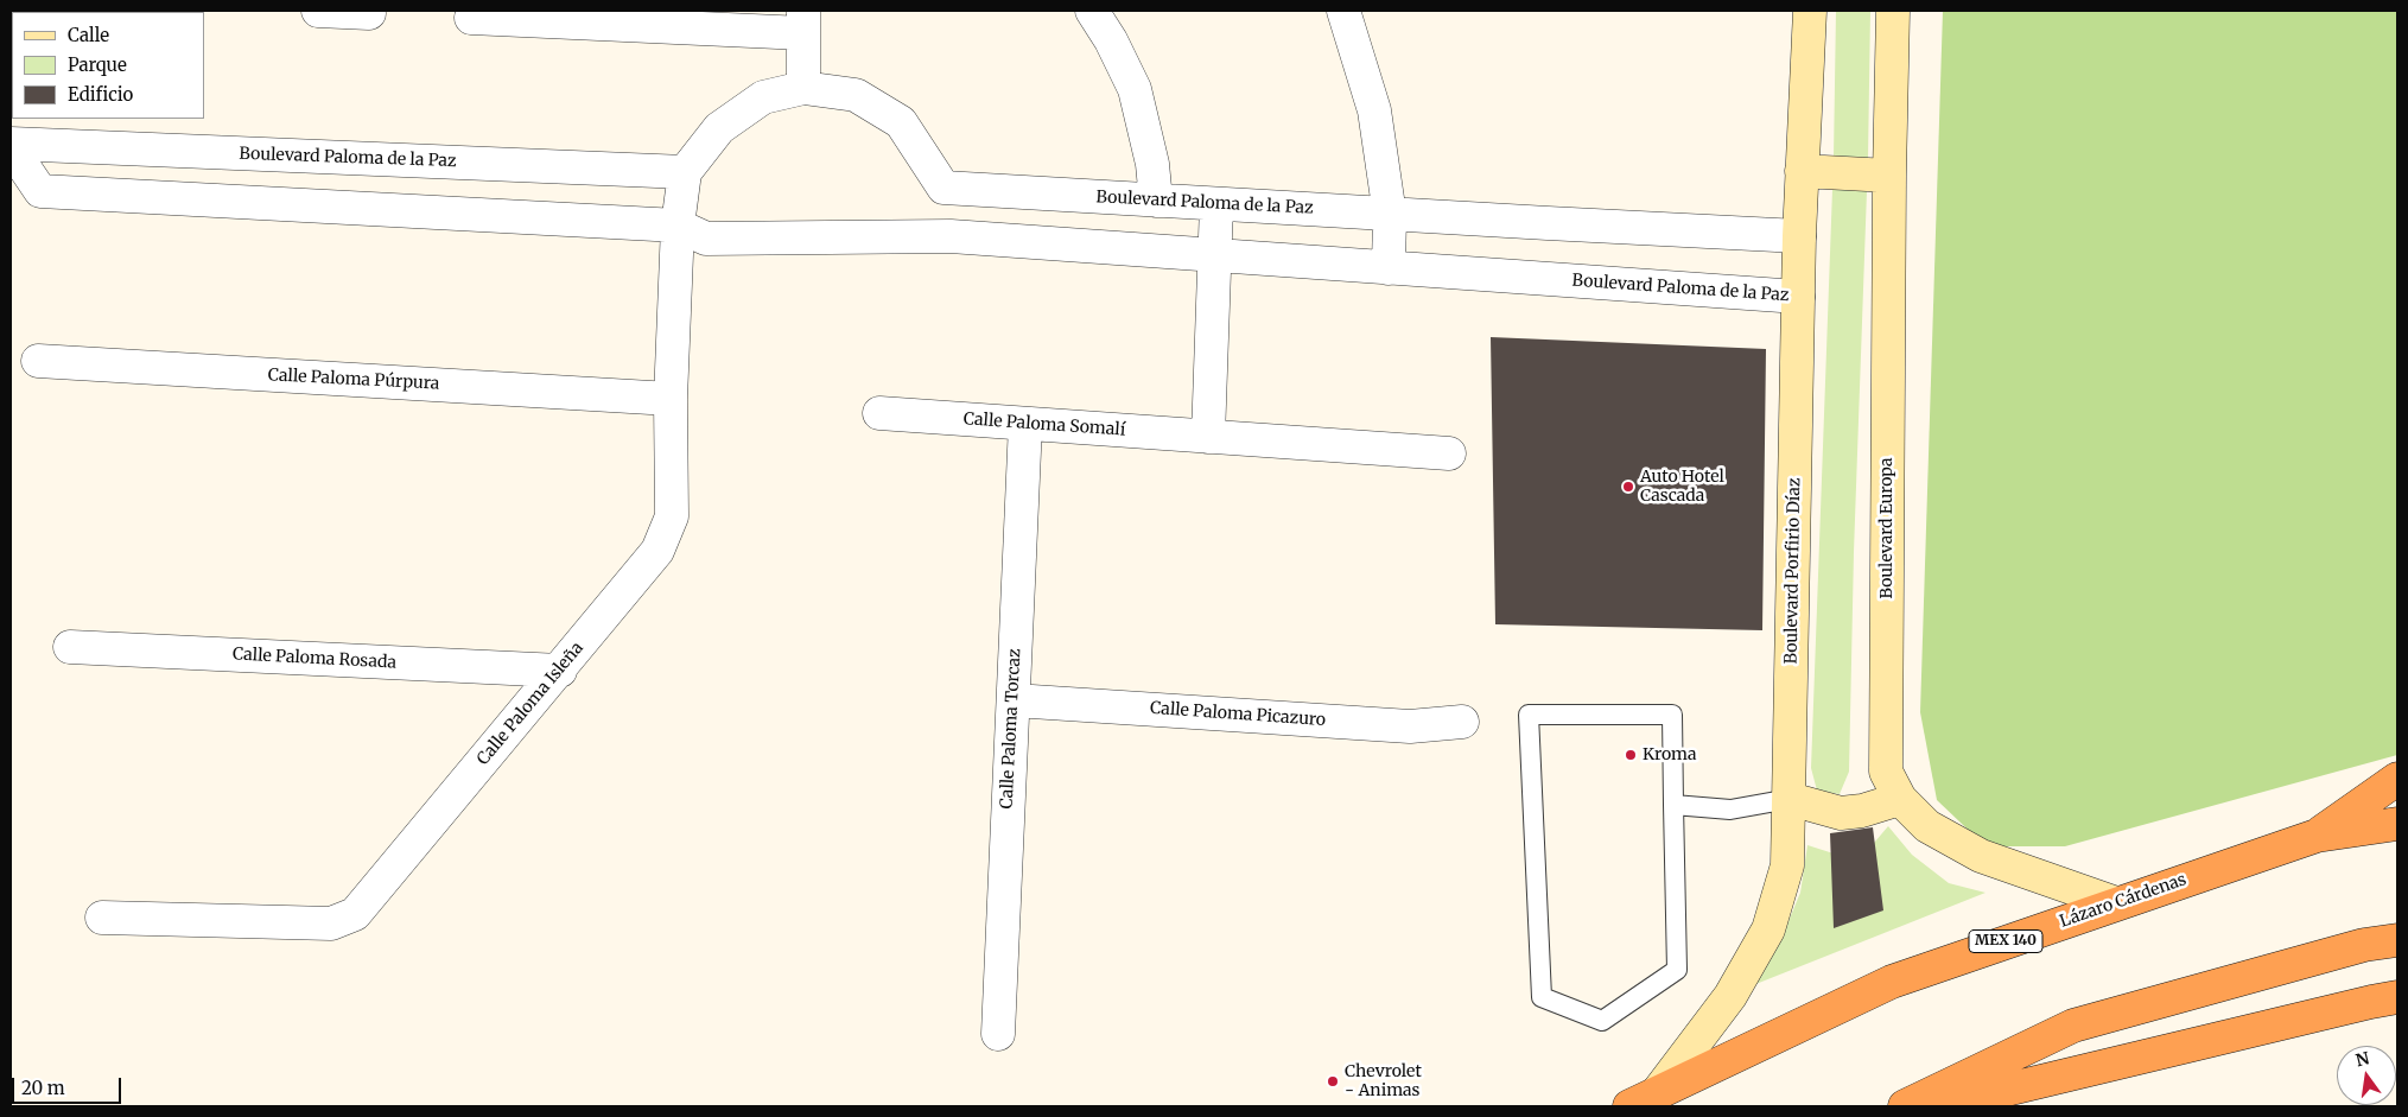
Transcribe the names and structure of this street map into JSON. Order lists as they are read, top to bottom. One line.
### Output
{"streets":{"highway":["Lázaro Cárdenas","MEX 140"],"main road":["Boulevard Europa","Boulevard Porfirio Díaz"],"street":["Boulevard Paloma de la Paz","Calle Paloma Púrpura","Calle Paloma Somalí","Calle Paloma Rosada","Calle Paloma Isleña","Calle Paloma Picazuro","Calle Paloma Torcaz"]},"crossings":[["Boulevard Paloma de la Paz","Boulevard Porfirio Díaz"],["Boulevard Paloma de la Paz","Calle Paloma Isleña"],["Calle Paloma Púrpura","Calle Paloma Isleña"],["Calle Paloma Somalí","Calle Paloma Torcaz"],["Boulevard Europa","Lázaro Cárdenas"],["Boulevard Porfirio Díaz","Lázaro Cárdenas"],["Calle Paloma Rosada","Calle Paloma Isleña"],["Calle Paloma Picazuro","Calle Paloma Torcaz"]],"places":["Auto Hotel Cascada","Kroma","Chevrolet - Animas"],"legend":["Calle","Parque","Edificio"],"scale_bar":"20 m","north":"top"}
